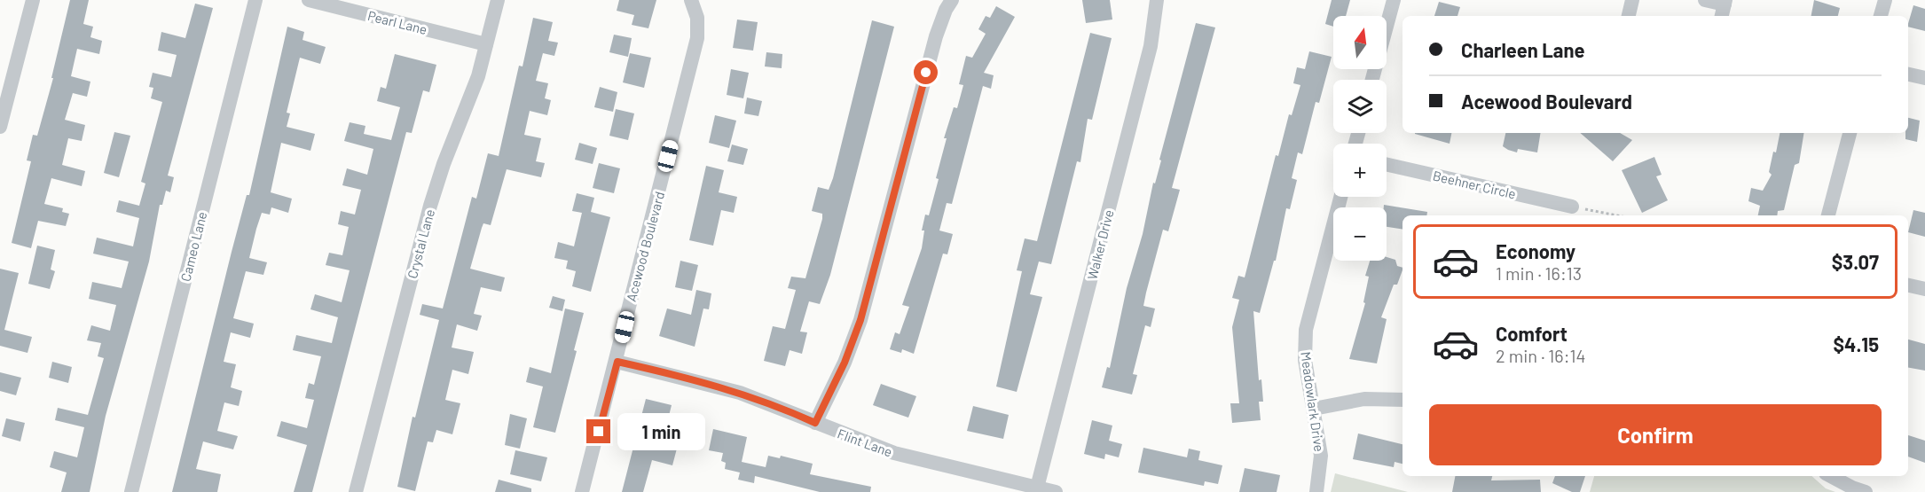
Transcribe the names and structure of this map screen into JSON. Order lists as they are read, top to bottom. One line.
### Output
{"streets":{"street":["Pearl Lane","Beehner Circle","Crystal Lane","Walker Drive","Cameo Lane","Acewood Boulevard","Meadowlark Drive","Flint Lane"]},"crossings":[["Pearl Lane","Crystal Lane"],["Walker Drive","Flint Lane"],["Acewood Boulevard","Flint Lane"]],"north":"top","page":{"map_buttons":["+","−"],"banner":["Charleen Lane","Acewood Boulevard"],"list":[{"name":"Economy","note":"1 min · 16:13","value":"$3.07"},{"name":"Comfort","note":"2 min · 16:14","value":"$4.15"}],"buttons":"Confirm","bubble":"1 min"}}
